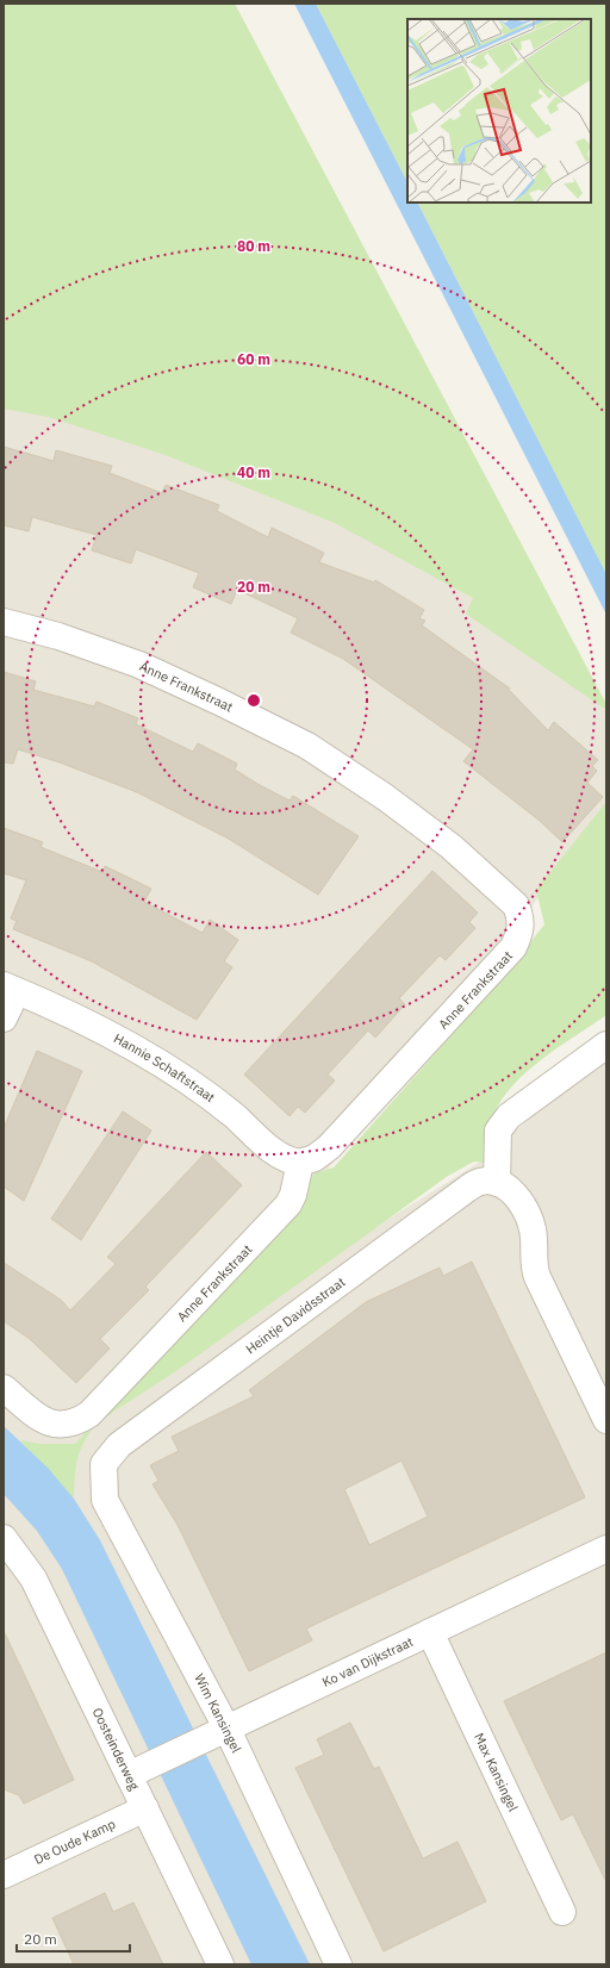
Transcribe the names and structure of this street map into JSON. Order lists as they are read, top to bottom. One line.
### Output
{"streets":{"street":["Anne Frankstraat","Hannie Schaftstraat","Heintje Davidsstraat","Ko van Dijkstraat","Wim Kansingel","Oosteinderweg","Max Kansingel","De Oude Kamp"]},"crossings":[["Anne Frankstraat","Hannie Schaftstraat"],["Heintje Davidsstraat","Wim Kansingel"],["Ko van Dijkstraat","Wim Kansingel"],["Ko van Dijkstraat","Oosteinderweg"],["Ko van Dijkstraat","Max Kansingel"],["Oosteinderweg","De Oude Kamp"]],"scale_bar":"20 m","rings":["80 m","60 m","40 m","20 m"]}
